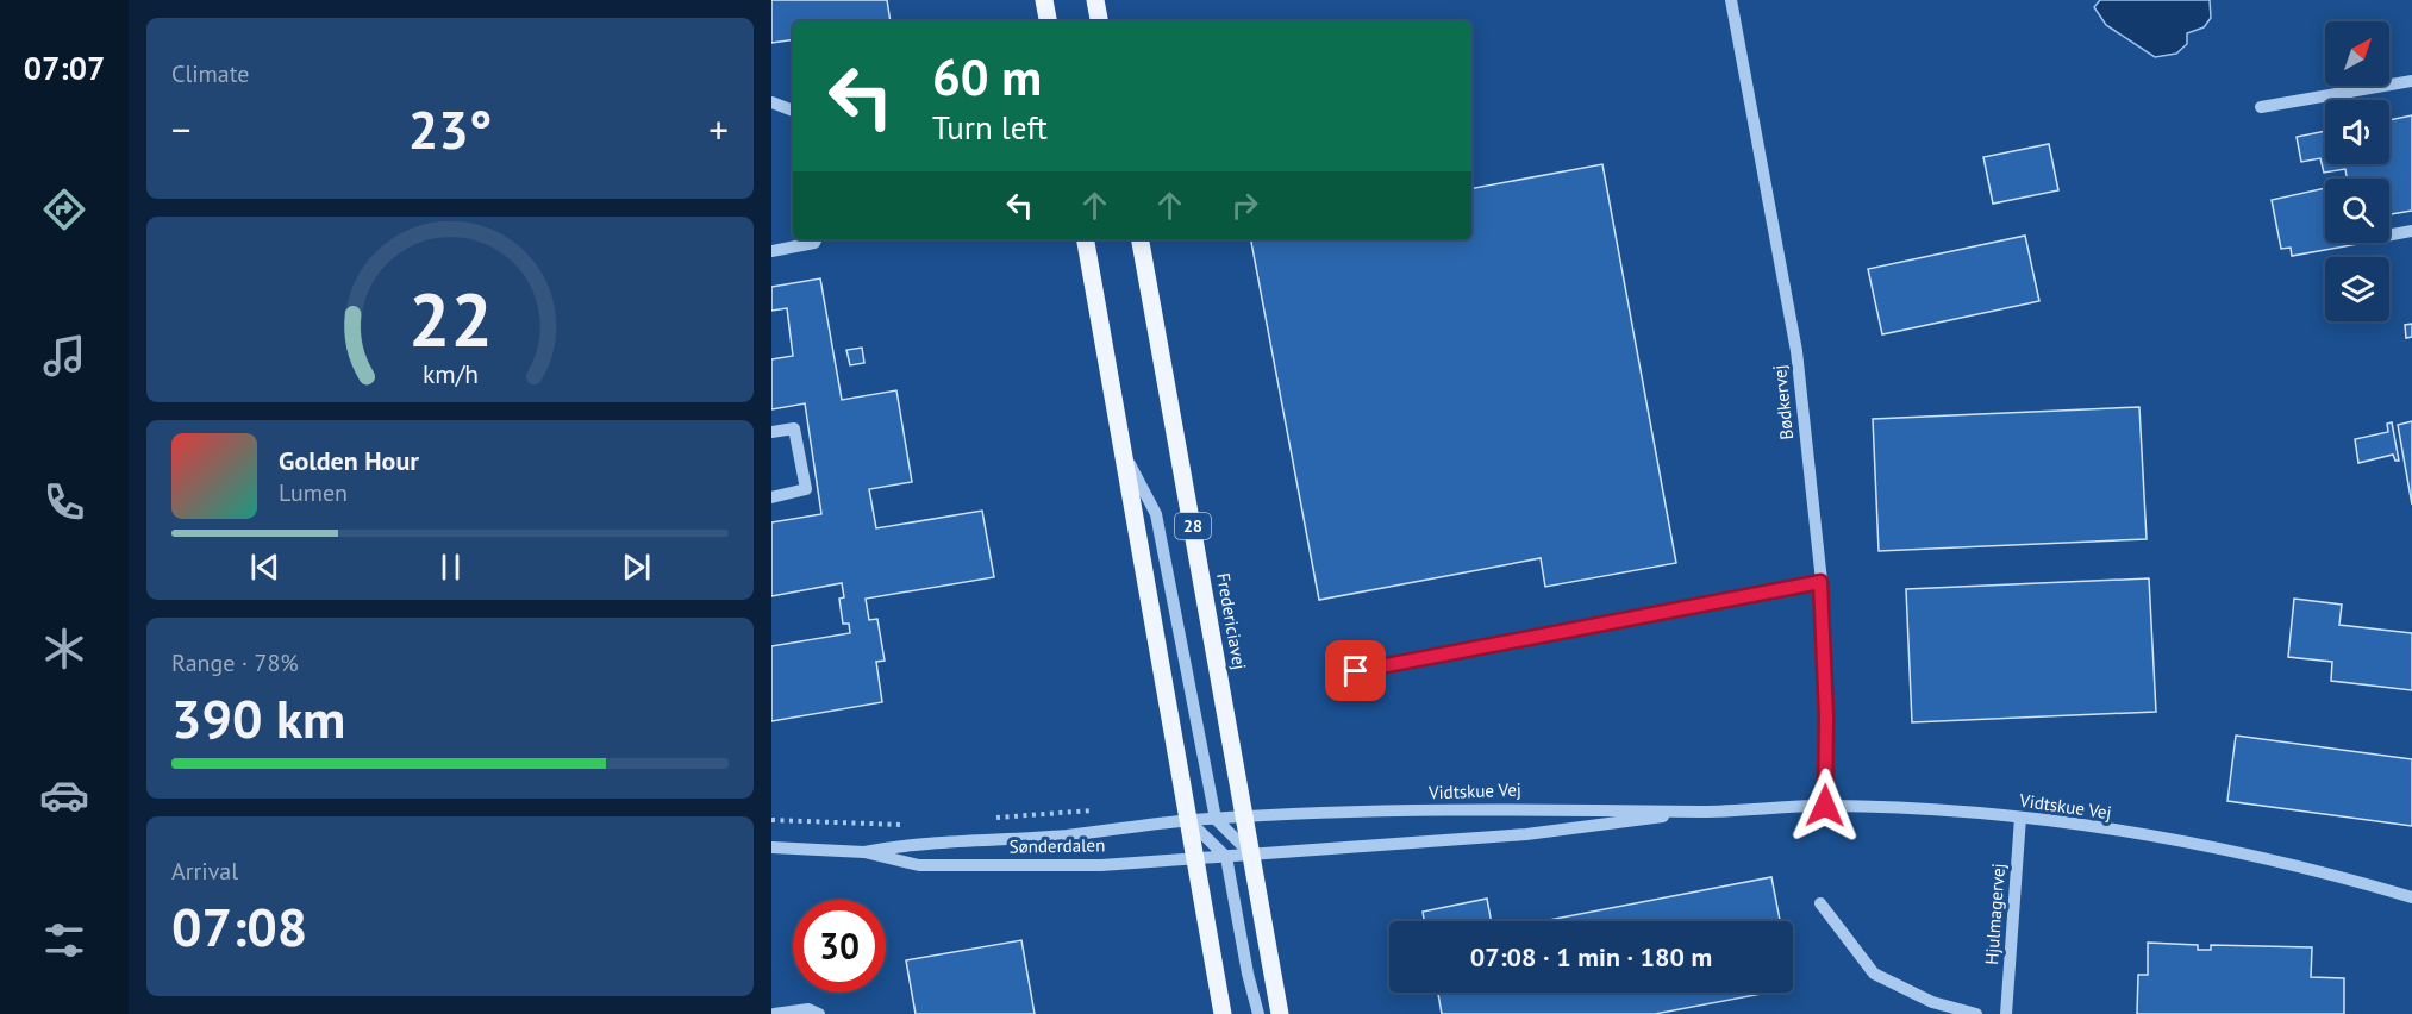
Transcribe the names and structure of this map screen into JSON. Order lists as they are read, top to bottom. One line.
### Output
{"streets":{"main road":["28","Fredericiavej"],"street":["Bødkervej","Vidtskue Vej","Sønderdalen","Hjulmagervej"]},"crossings":[["Bødkervej","Vidtskue Vej"],["Fredericiavej","Vidtskue Vej"],["Fredericiavej","Sønderdalen"],["Vidtskue Vej","Sønderdalen"],["Vidtskue Vej","Hjulmagervej"]],"north":"top right","page":{"tabs":"07:07","tile":["Climate",["Range · 78%","390 km"],["Arrival","07:08"]],"turn":["60 m","Turn left"],"heat":["−","23°","+"],"song":["Golden Hour","Lumen"],"limit":"30","trip":"07:08 · 1 min · 180 m","gauge":["22","km/h"]}}
